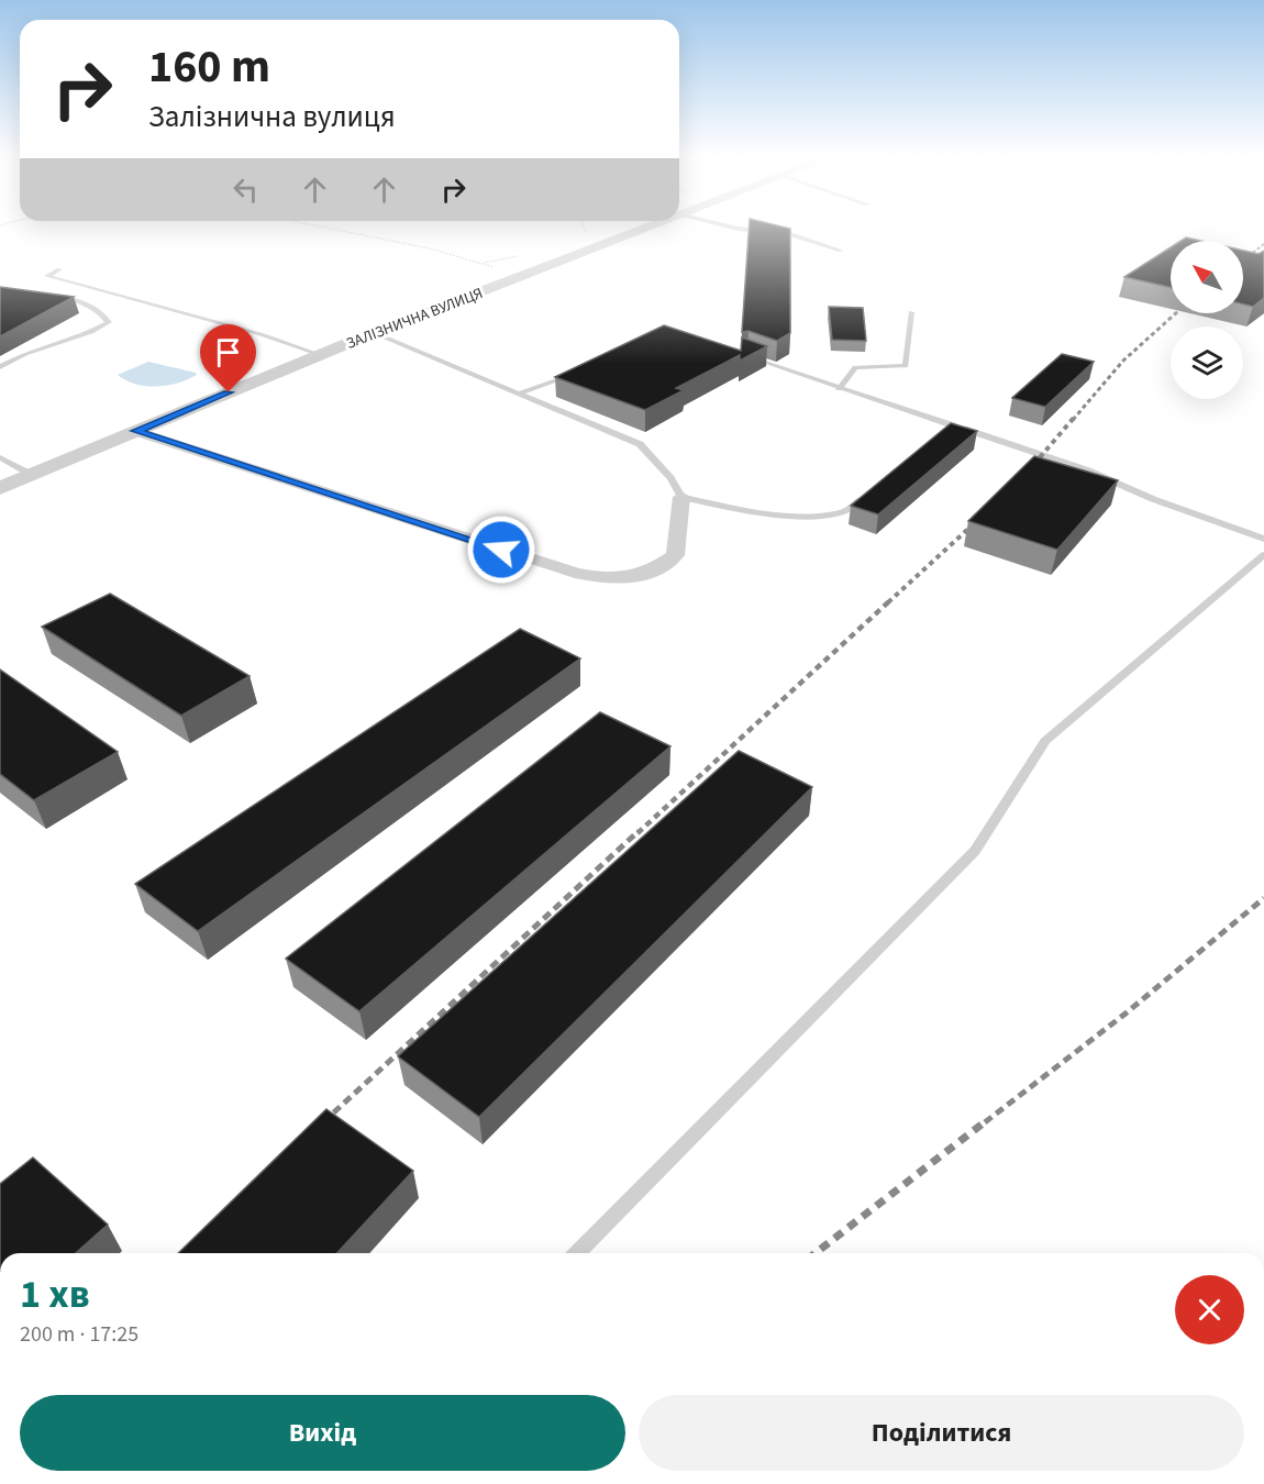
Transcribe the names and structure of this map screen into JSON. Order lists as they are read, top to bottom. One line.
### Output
{"streets":{"street":["ЗАЛІЗНИЧНА ВУЛИЦЯ"]},"north":"top left","page":{"turn":["160 m","Залізнична вулиця"],"heading":["1 хв","200 m · 17:25"],"buttons":["Вихід","Поділитися"]}}
